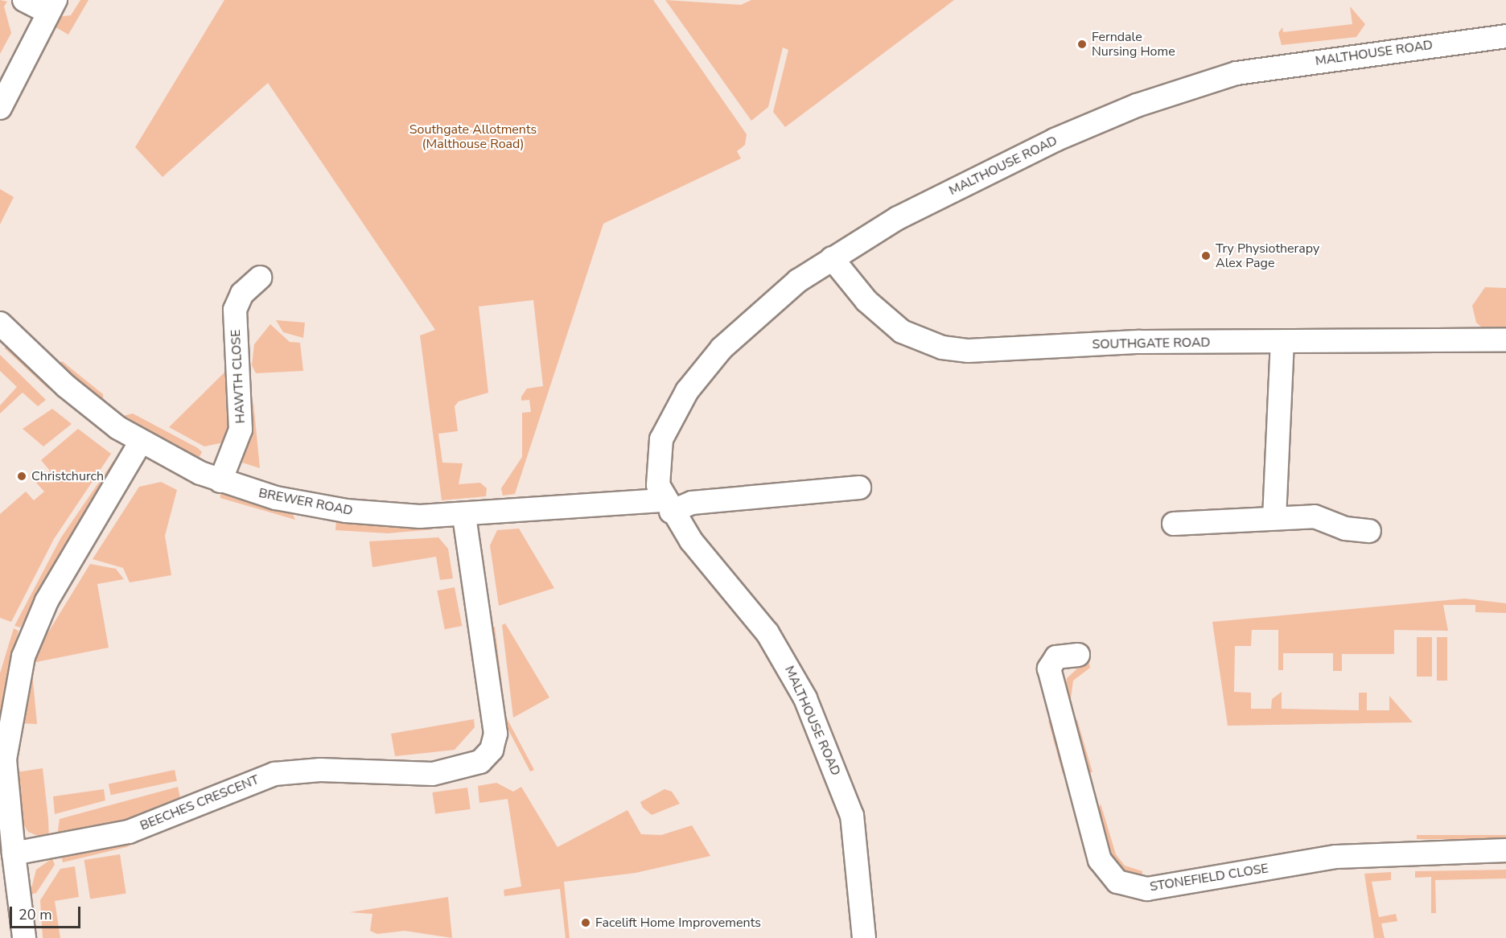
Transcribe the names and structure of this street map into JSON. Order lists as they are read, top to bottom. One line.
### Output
{"streets":{"street":["MALTHOUSE ROAD","SOUTHGATE ROAD","HAWTH CLOSE","BREWER ROAD","BEECHES CRESCENT","STONEFIELD CLOSE"]},"crossings":[["MALTHOUSE ROAD","SOUTHGATE ROAD"],["MALTHOUSE ROAD","BREWER ROAD"],["HAWTH CLOSE","BREWER ROAD"],["BREWER ROAD","BEECHES CRESCENT"]],"parks":["Southgate Allotments (Malthouse Road)"],"places":["Ferndale Nursing Home","Try Physiotherapy Alex Page","Christchurch","Facelift Home Improvements"],"scale_bar":"20 m"}
